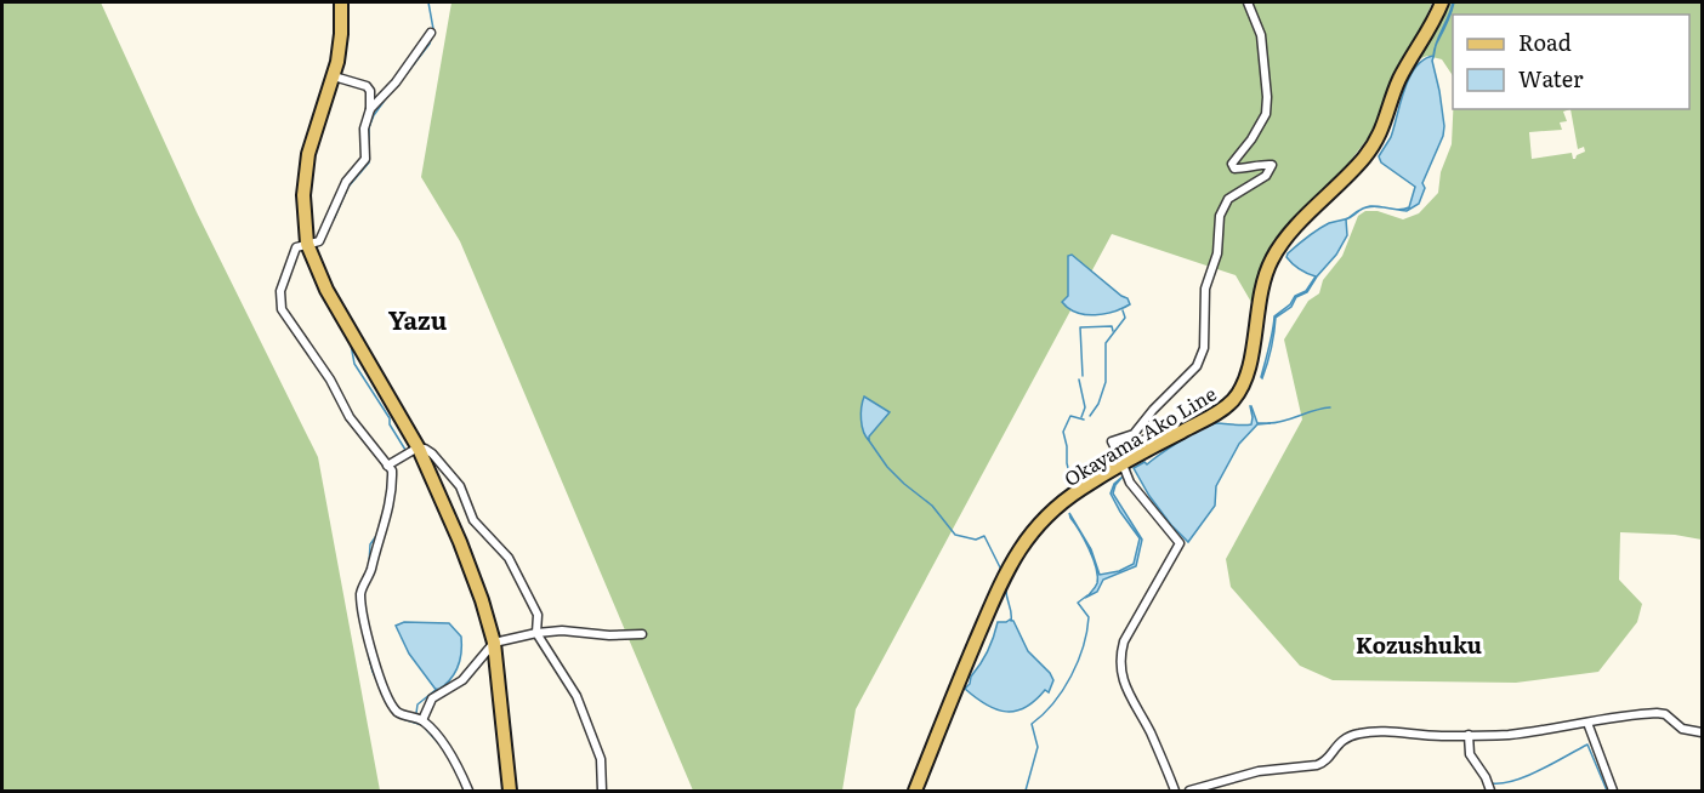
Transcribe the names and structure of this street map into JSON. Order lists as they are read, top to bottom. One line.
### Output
{"streets":{"main road":["Okayama Ako Line"]},"districts":["Yazu","Kozushuku"],"legend":["Road","Water"]}
